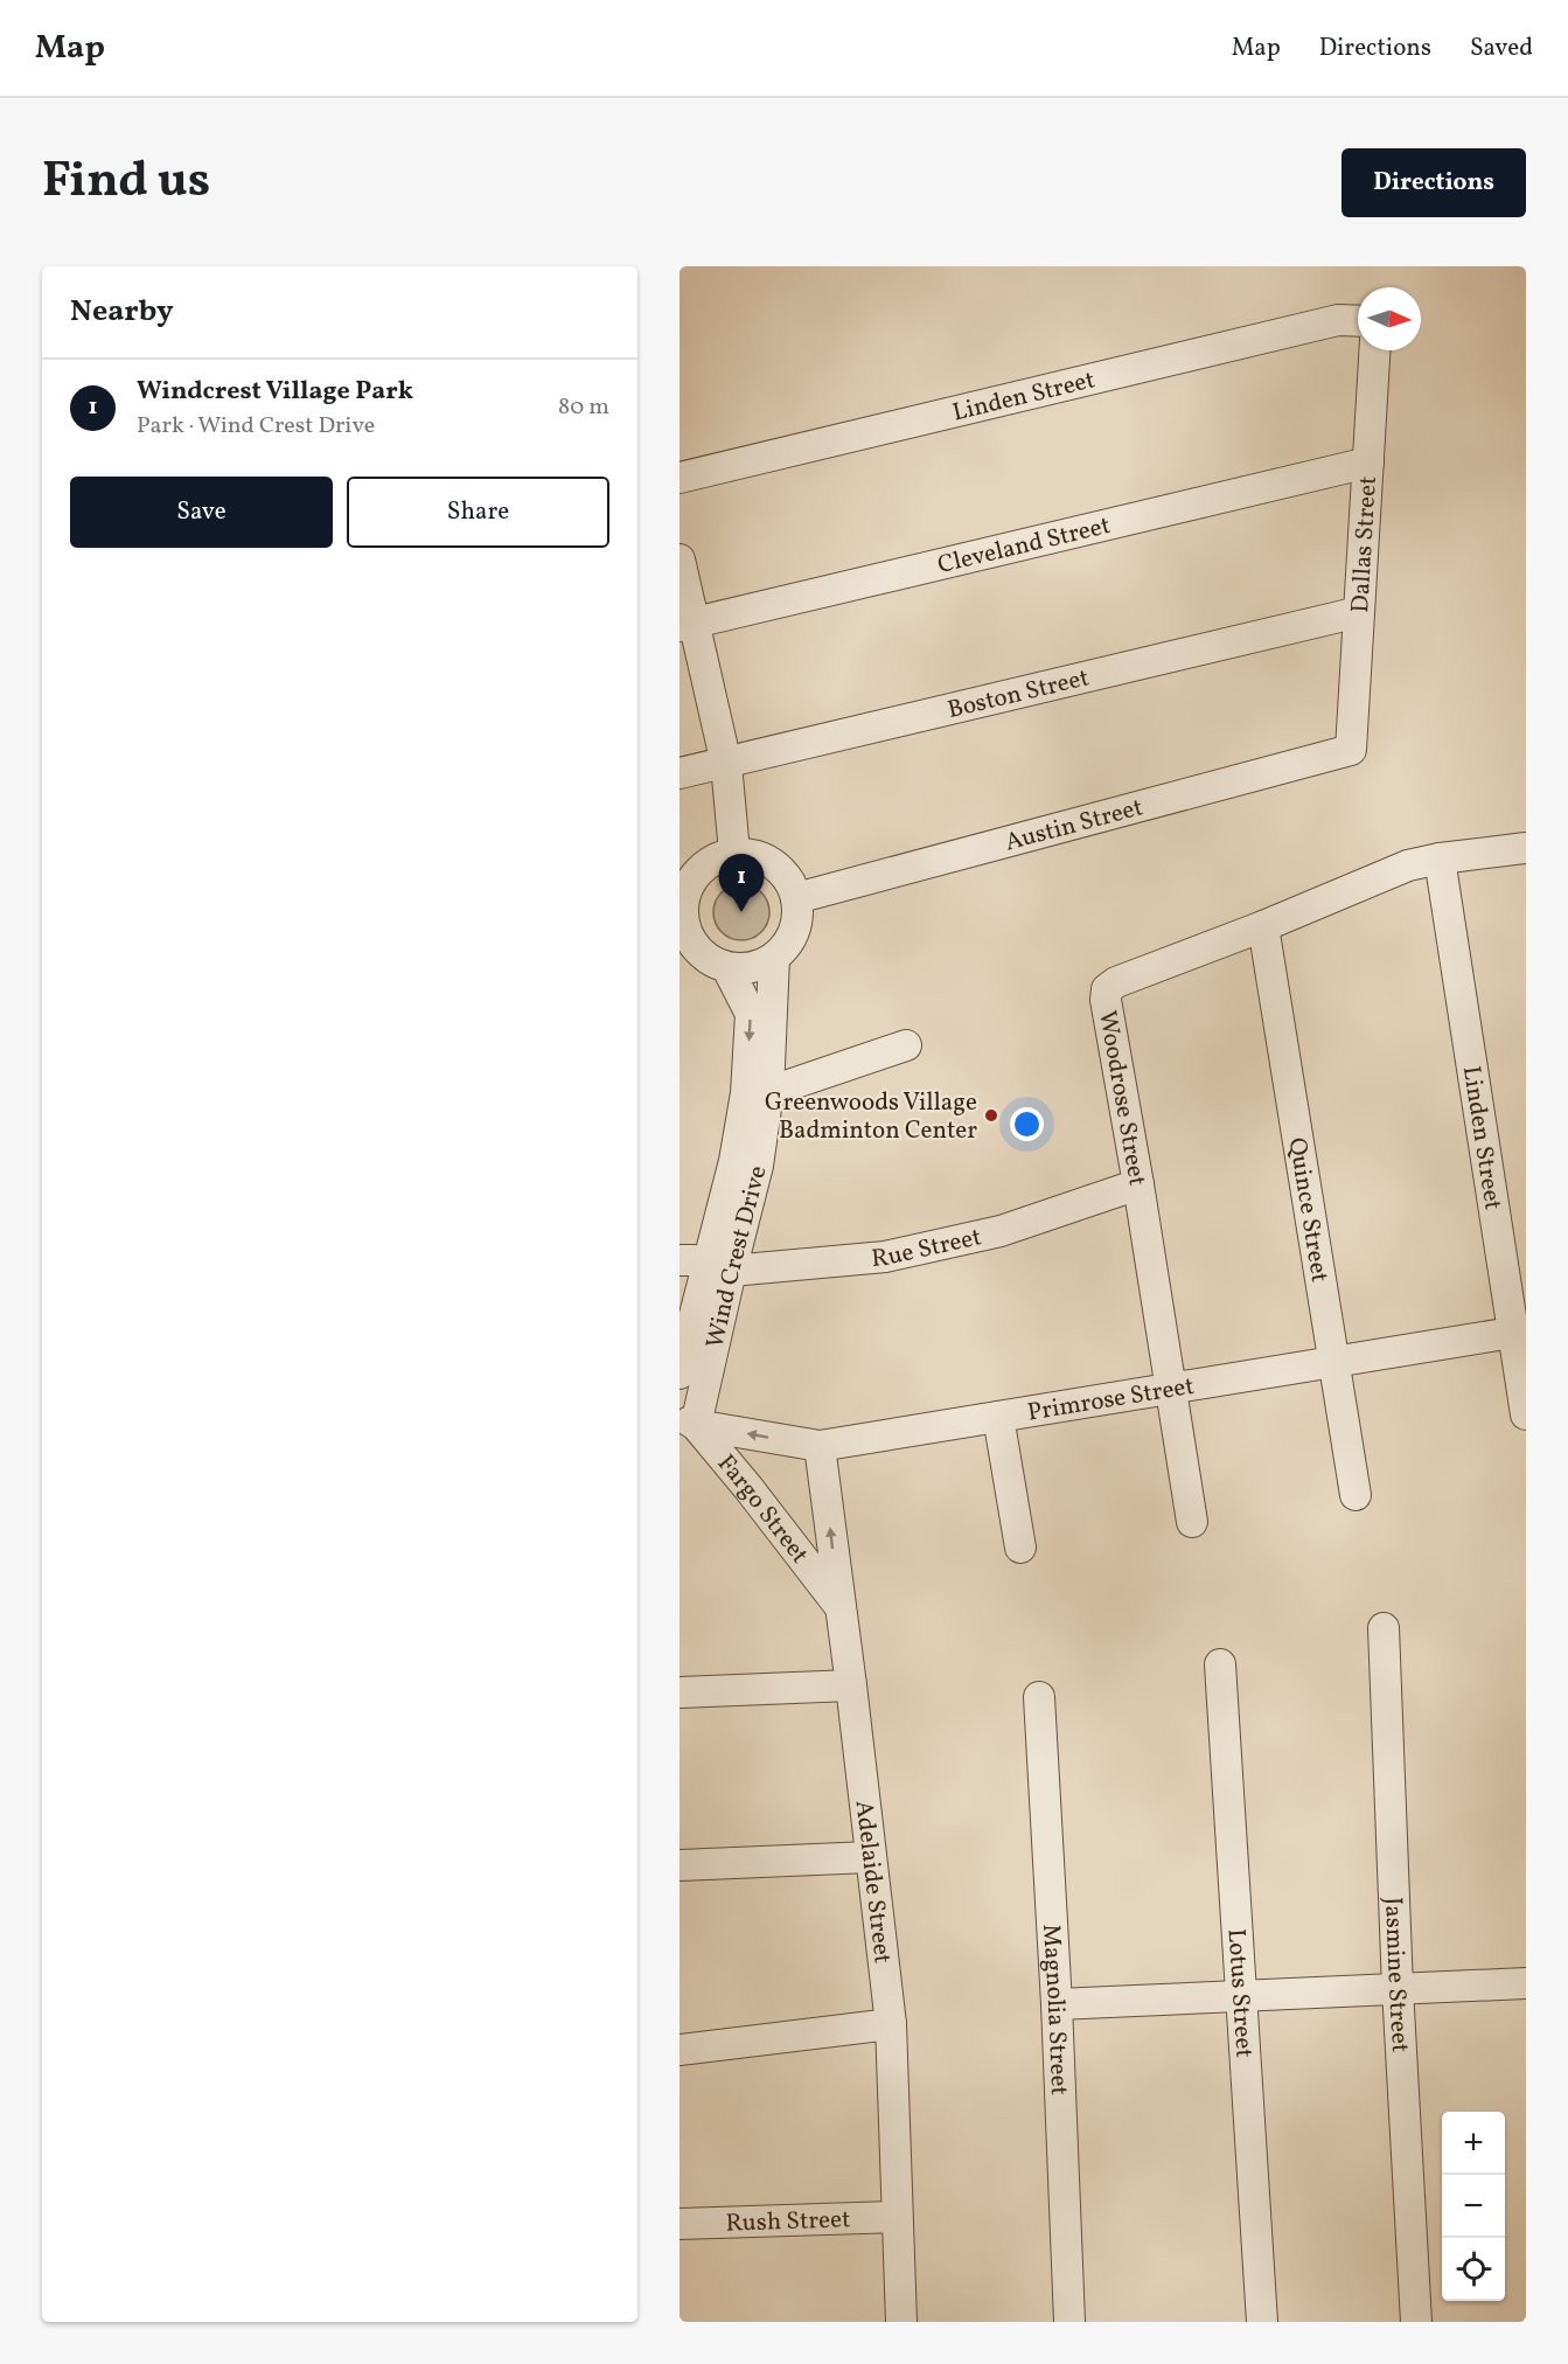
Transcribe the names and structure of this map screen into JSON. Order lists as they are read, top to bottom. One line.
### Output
{"streets":{"street":["Linden Street","Cleveland Street","Dallas Street","Boston Street","Austin Street","Woodrose Street","Quince Street","Rue Street","Wind Crest Drive","Primrose Street","Fargo Street","Adelaide Street","Jasmine Street","Lotus Street","Magnolia Street","Rush Street"]},"crossings":[["Linden Street","Woodrose Street"],["Linden Street","Primrose Street"],["Cleveland Street","Dallas Street"],["Dallas Street","Boston Street"],["Dallas Street","Austin Street"],["Austin Street","Wind Crest Drive"],["Woodrose Street","Quince Street"],["Woodrose Street","Rue Street"],["Woodrose Street","Primrose Street"],["Quince Street","Primrose Street"],["Rue Street","Wind Crest Drive"],["Wind Crest Drive","Primrose Street"],["Wind Crest Drive","Fargo Street"],["Primrose Street","Fargo Street"],["Primrose Street","Adelaide Street"],["Fargo Street","Adelaide Street"],["Adelaide Street","Rush Street"]],"places":["Greenwoods Village Badminton Center"],"north":"right","page":{"header":"Map","nav":["Map","Directions","Saved"],"title":"Find us","buttons":["Directions",["Save","Share"]],"heading":"Nearby","list":[{"mark":"1","name":"Windcrest Village Park","note":"Park · Wind Crest Drive","value":"80 m"}],"pins":"1","map_buttons":["+","−"]}}
